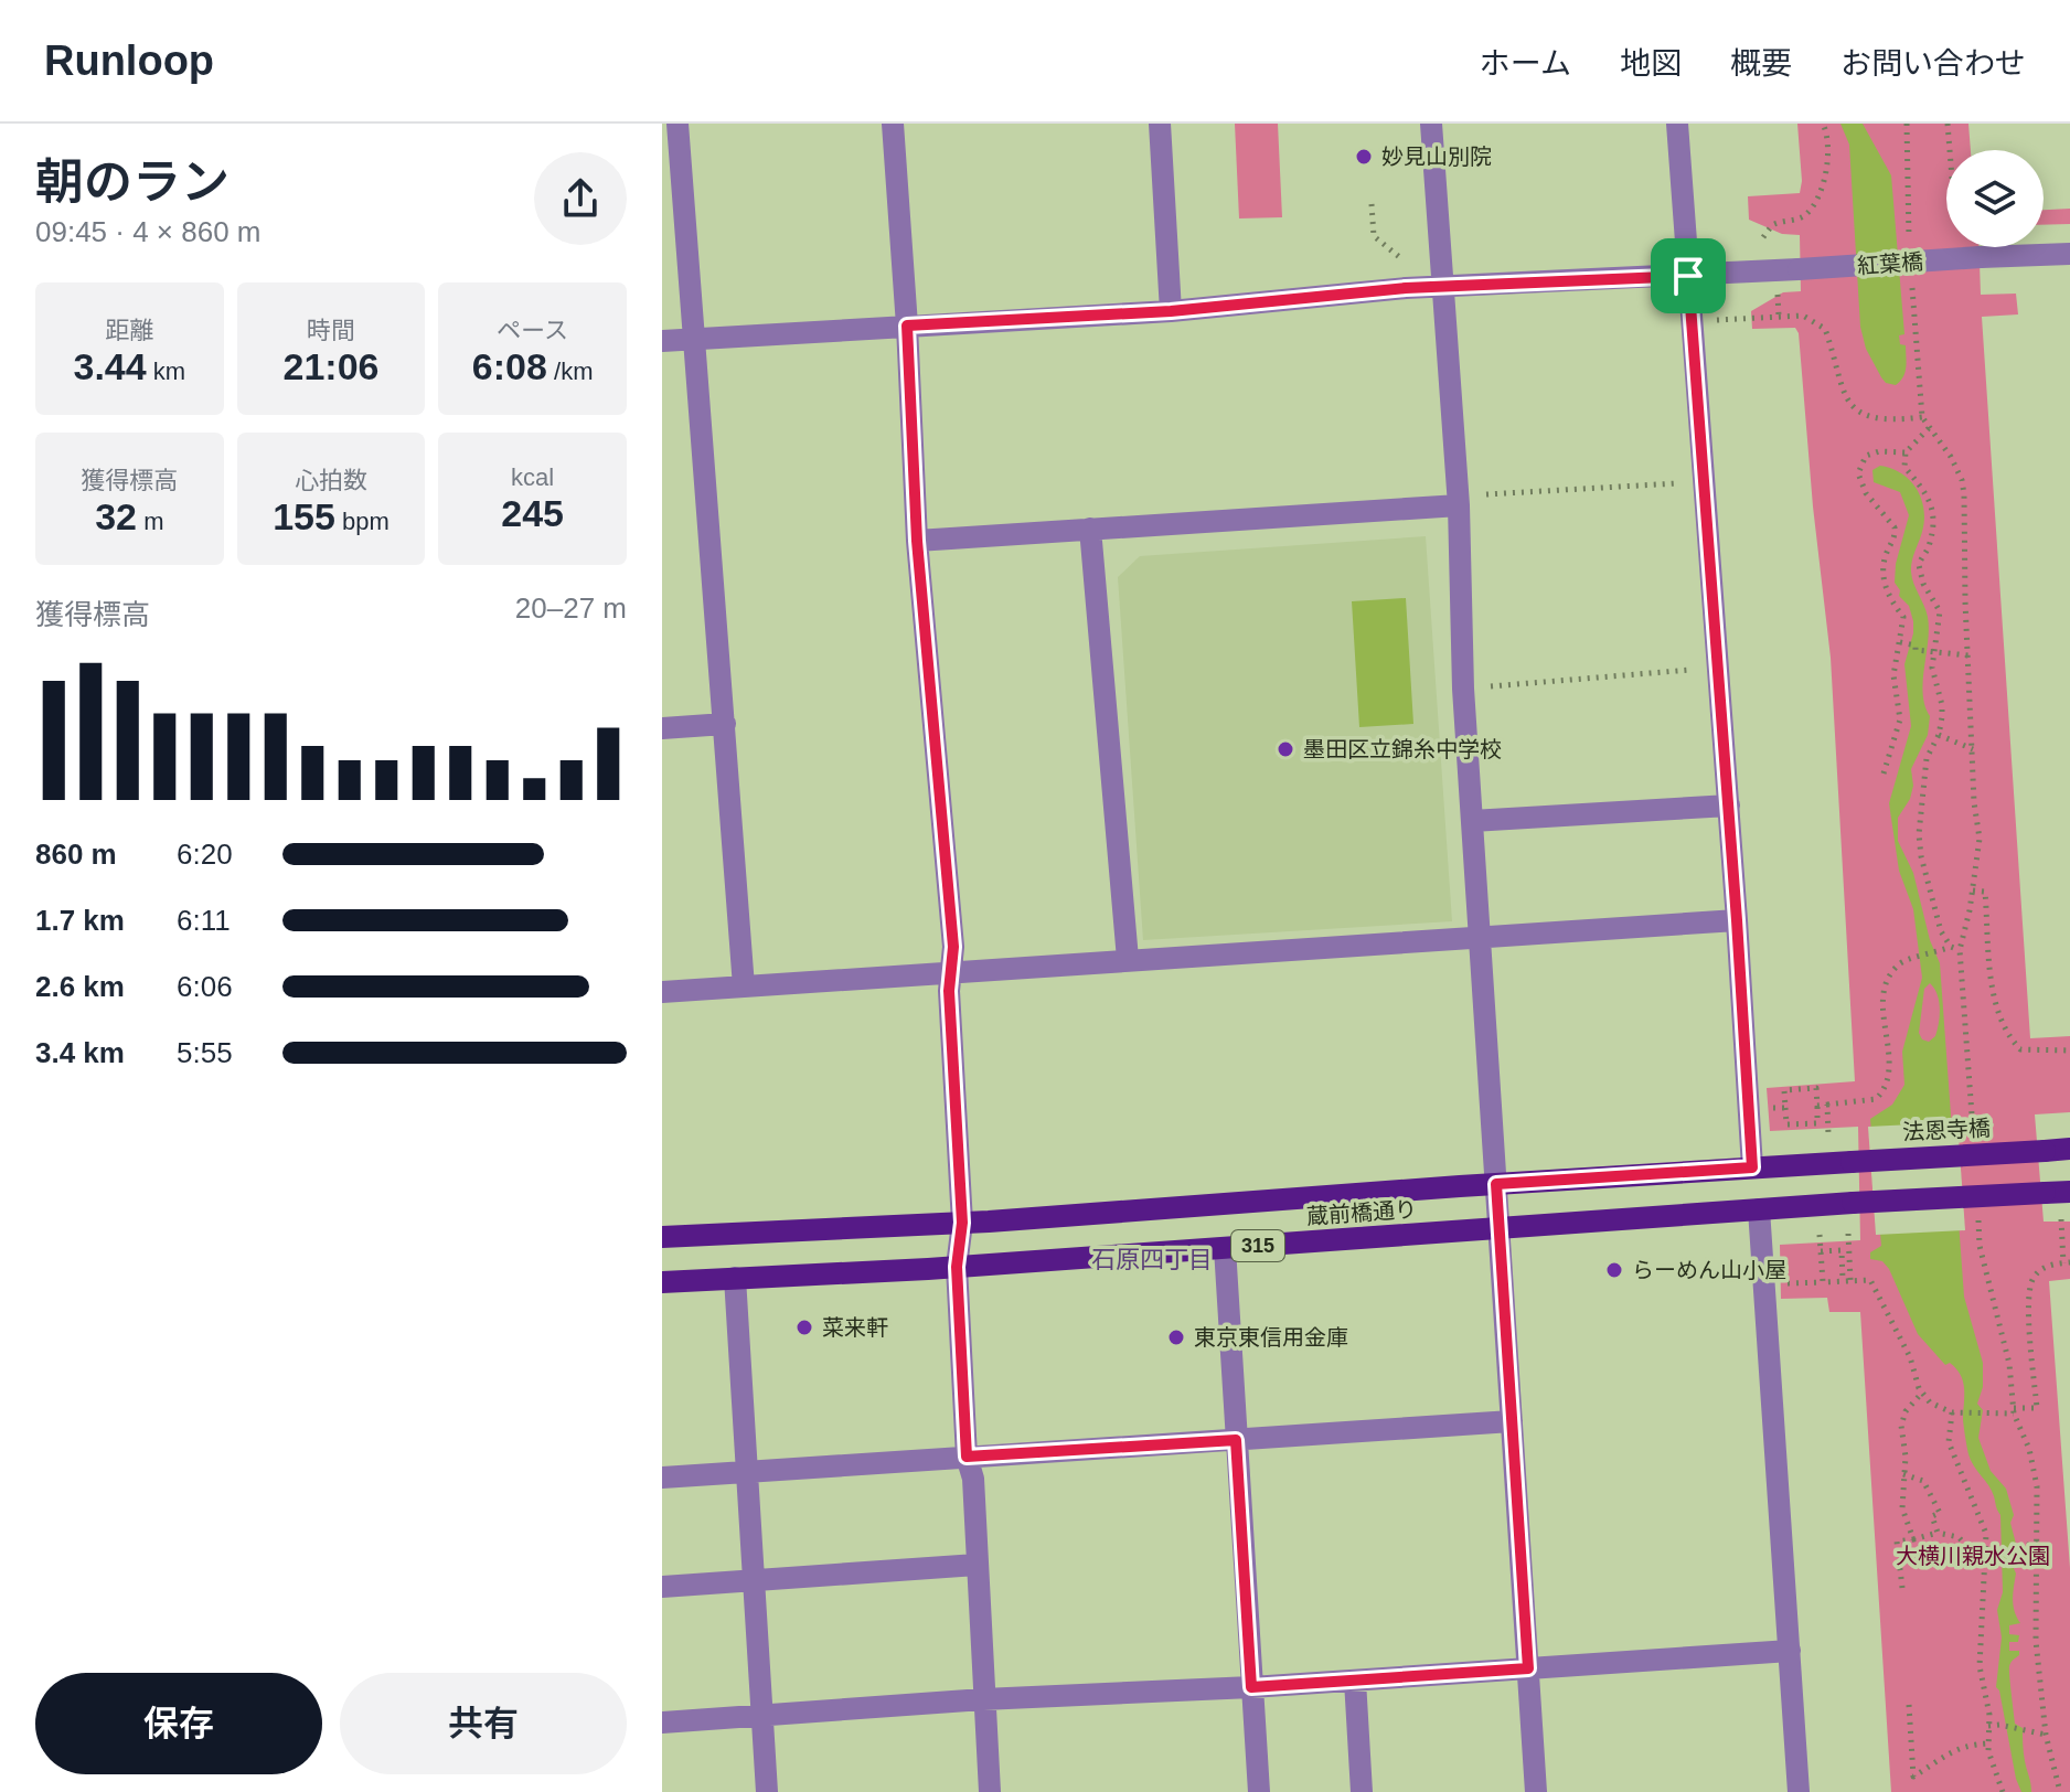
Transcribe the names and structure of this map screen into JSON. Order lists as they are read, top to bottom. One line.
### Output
{"streets":{"main road":["法恩寺橋","蔵前橋通り","315"],"street":["紅葉橋"]},"crossings":[["法恩寺橋","蔵前橋通り"]],"districts":["石原四丁目"],"parks":["大横川親水公園"],"places":["妙見山別院","墨田区立錦糸中学校","らーめん山小屋","菜来軒","東京東信用金庫"],"page":{"header":"Runloop","nav":["ホーム","地図","概要","お問い合わせ"],"heading":["朝のラン","09:45 · 4 × 860 m"],"stats":[["距離","3.44 km"],["時間","21:06"],["ペース","6:08 /km"],["獲得標高","32 m"],["心拍数","155 bpm"],["kcal","245"]],"chart":["獲得標高","20–27 m"],"list":[{"name":"860 m","note":"6:20"},{"name":"1.7 km","note":"6:11"},{"name":"2.6 km","note":"6:06"},{"name":"3.4 km","note":"5:55"}],"buttons":["保存","共有"]}}
